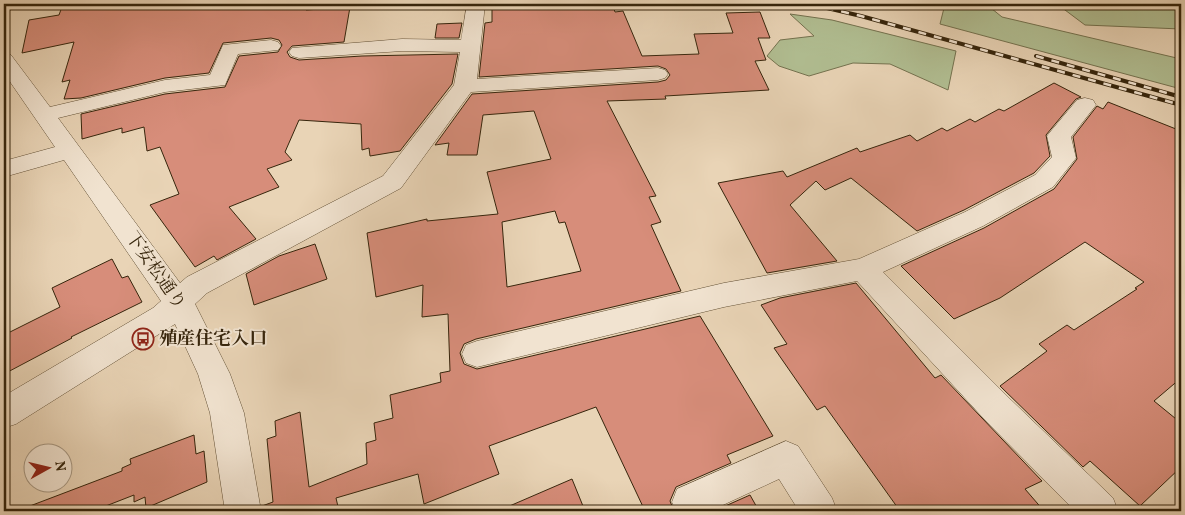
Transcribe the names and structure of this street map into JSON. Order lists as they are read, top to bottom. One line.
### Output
{"streets":{"street":["下安松通り"]},"places":{"bus stop":["殖産住宅入口"]},"north":"right"}
